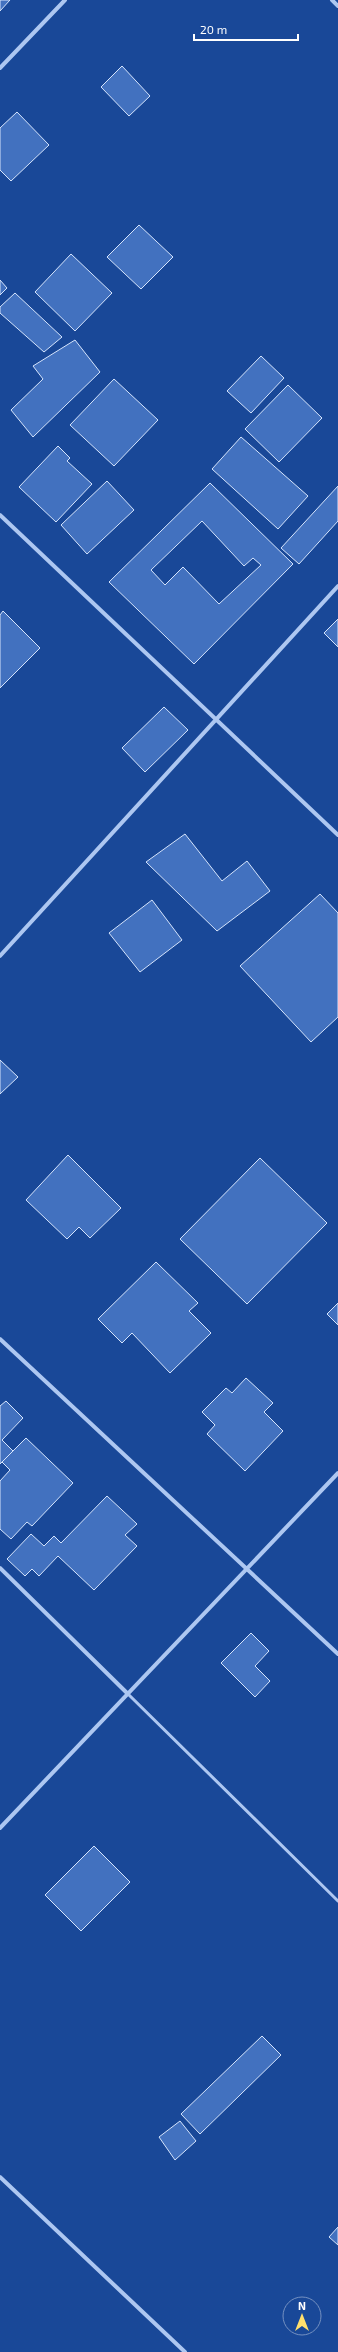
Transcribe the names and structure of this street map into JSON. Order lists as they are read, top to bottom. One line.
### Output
{"scale_bar":"20 m","north":"top"}
